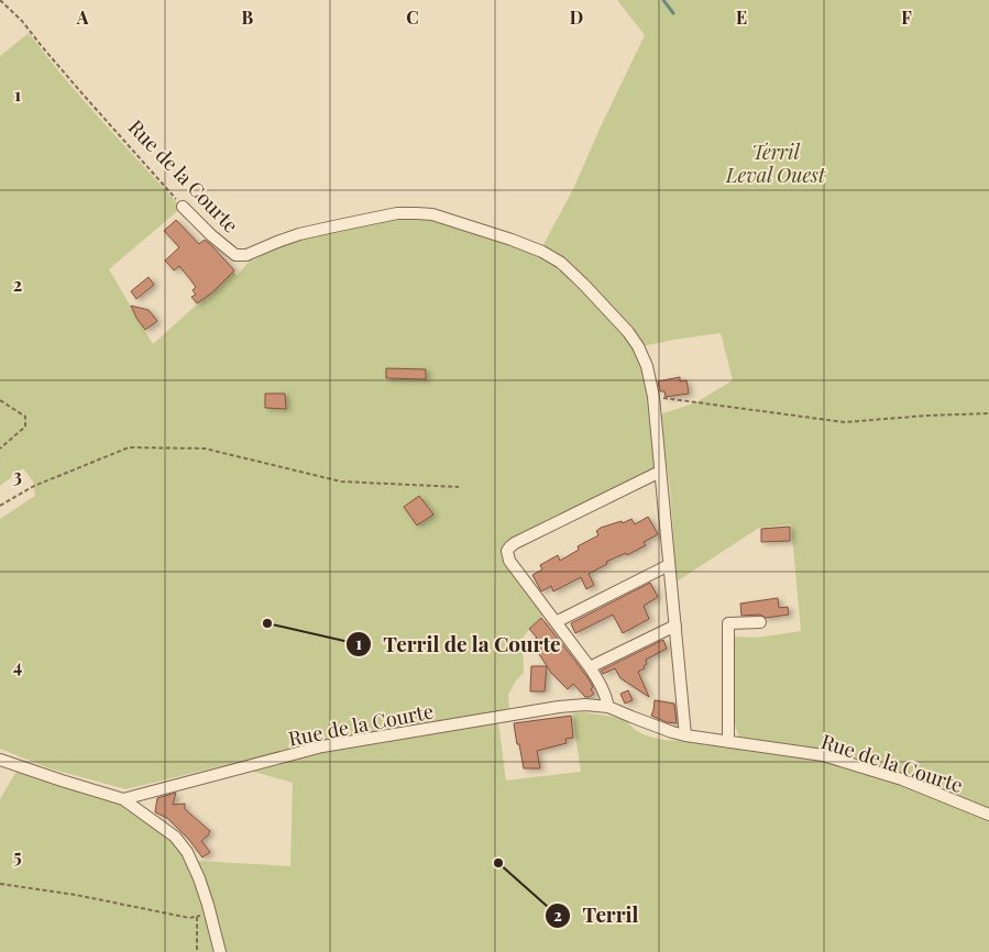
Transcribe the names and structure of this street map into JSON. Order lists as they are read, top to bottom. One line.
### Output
{"streets":{"street":["Rue de la Courte"]},"parks":["Terril Leval Ouest"],"places":["Terril de la Courte","Terril"],"grid":{"columns":["A","B","C","D","E","F"],"rows":["1","2","3","4","5"]}}
